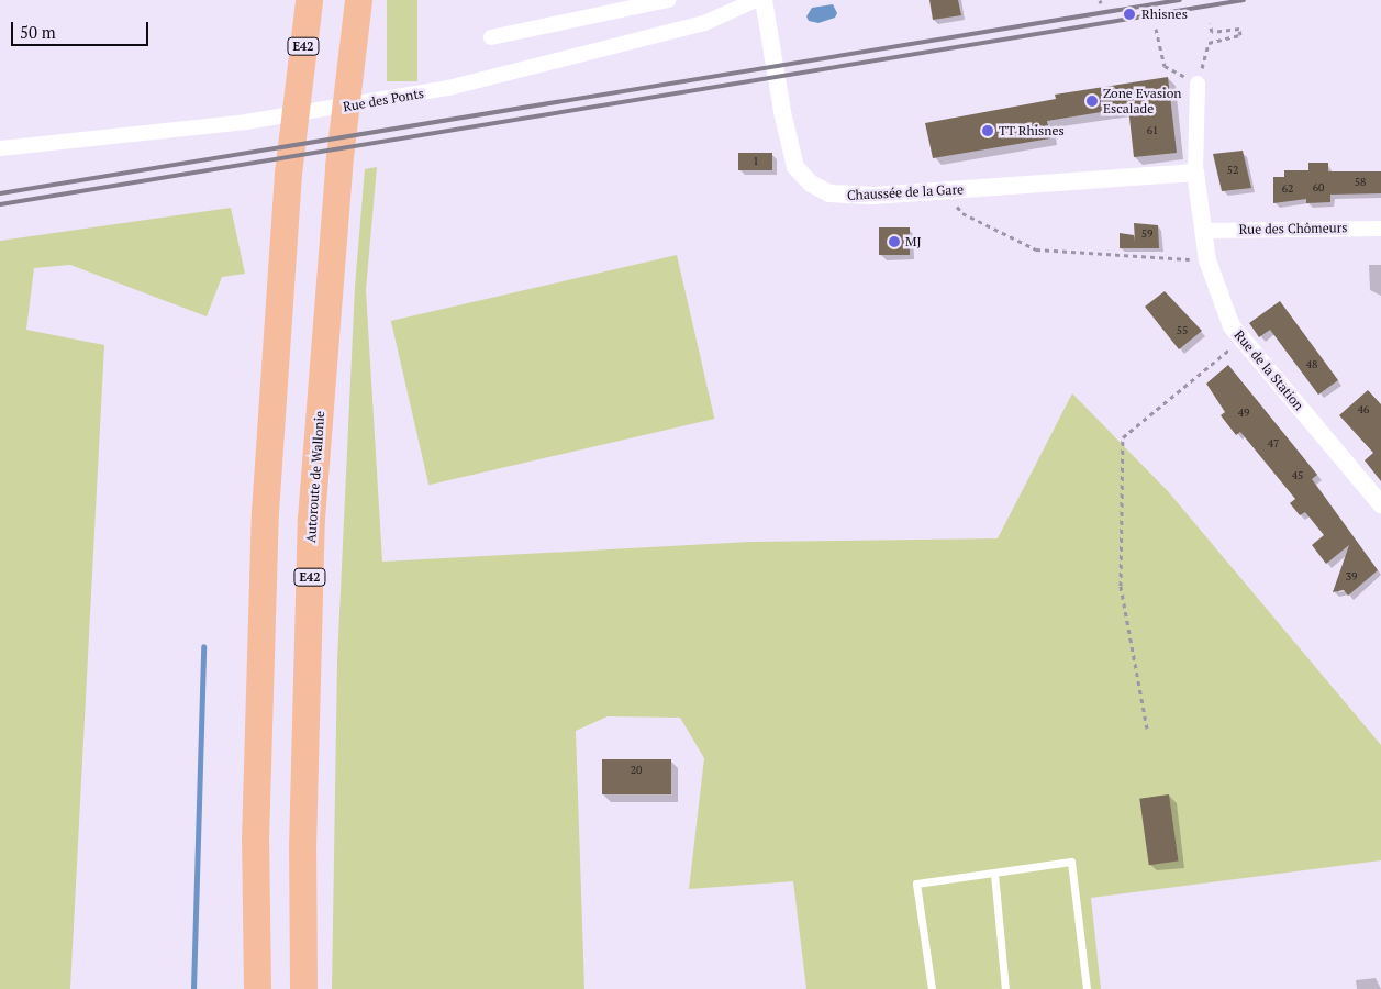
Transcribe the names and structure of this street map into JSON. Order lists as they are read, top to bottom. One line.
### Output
{"streets":{"highway":["E42","Autoroute de Wallonie"],"street":["Rue des Ponts","Chaussée de la Gare","Rue des Chômeurs","Rue de la Station"]},"crossings":[["Chaussée de la Gare","Rue de la Station"],["Rue des Chômeurs","Rue de la Station"]],"places":["Rhisnes","Zone Evasion Escalade","TT Rhisnes","MJ"],"house_numbers":["61","1","52","58","60","62","59","55","48","46","49","47","45","39","20"],"scale_bar":"50 m"}
